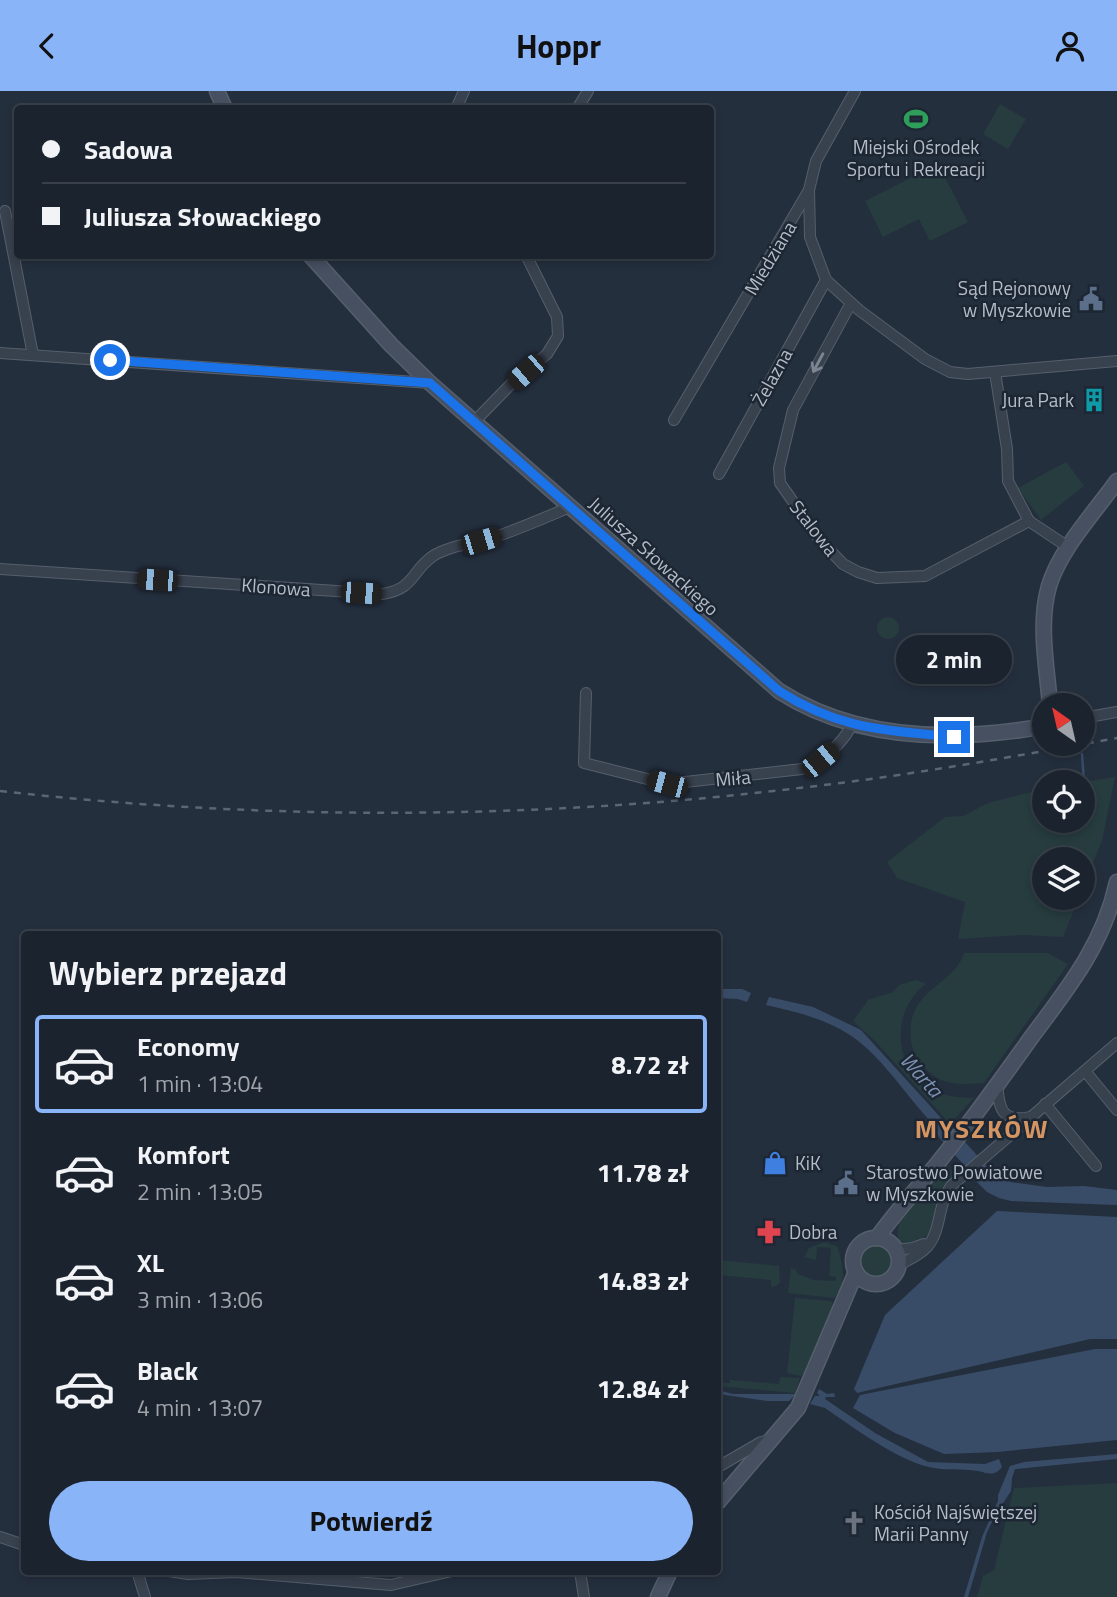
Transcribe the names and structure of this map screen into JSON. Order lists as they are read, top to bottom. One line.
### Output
{"streets":{"street":["Miedziana","Żelazna","Stalowa","Juliusza Słowackiego","Klonowa","Miła"]},"crossings":[["Juliusza Słowackiego","Klonowa"],["Juliusza Słowackiego","Miła"]],"districts":["MYSZKÓW"],"water":["Warta"],"places":{"sports":["Miejski Ośrodek Sportu i Rekreacji"],"public building":["Sąd Rejonowy w Myszkowie","Starostwo Powiatowe w Myszkowie"],"building":["Jura Park"],"shop":["KiK"],"pharmacy":["Dobra"],"church":["Kościół Najświętszej Marii Panny"]},"north":"top left","page":{"header":"Hoppr","banner":["Sadowa","Juliusza Słowackiego"],"bubble":"2 min","heading":"Wybierz przejazd","list":[{"name":"Economy","note":"1 min · 13:04","value":"8.72 zł"},{"name":"Komfort","note":"2 min · 13:05","value":"11.78 zł"},{"name":"XL","note":"3 min · 13:06","value":"14.83 zł"},{"name":"Black","note":"4 min · 13:07","value":"12.84 zł"}],"buttons":"Potwierdź"}}
